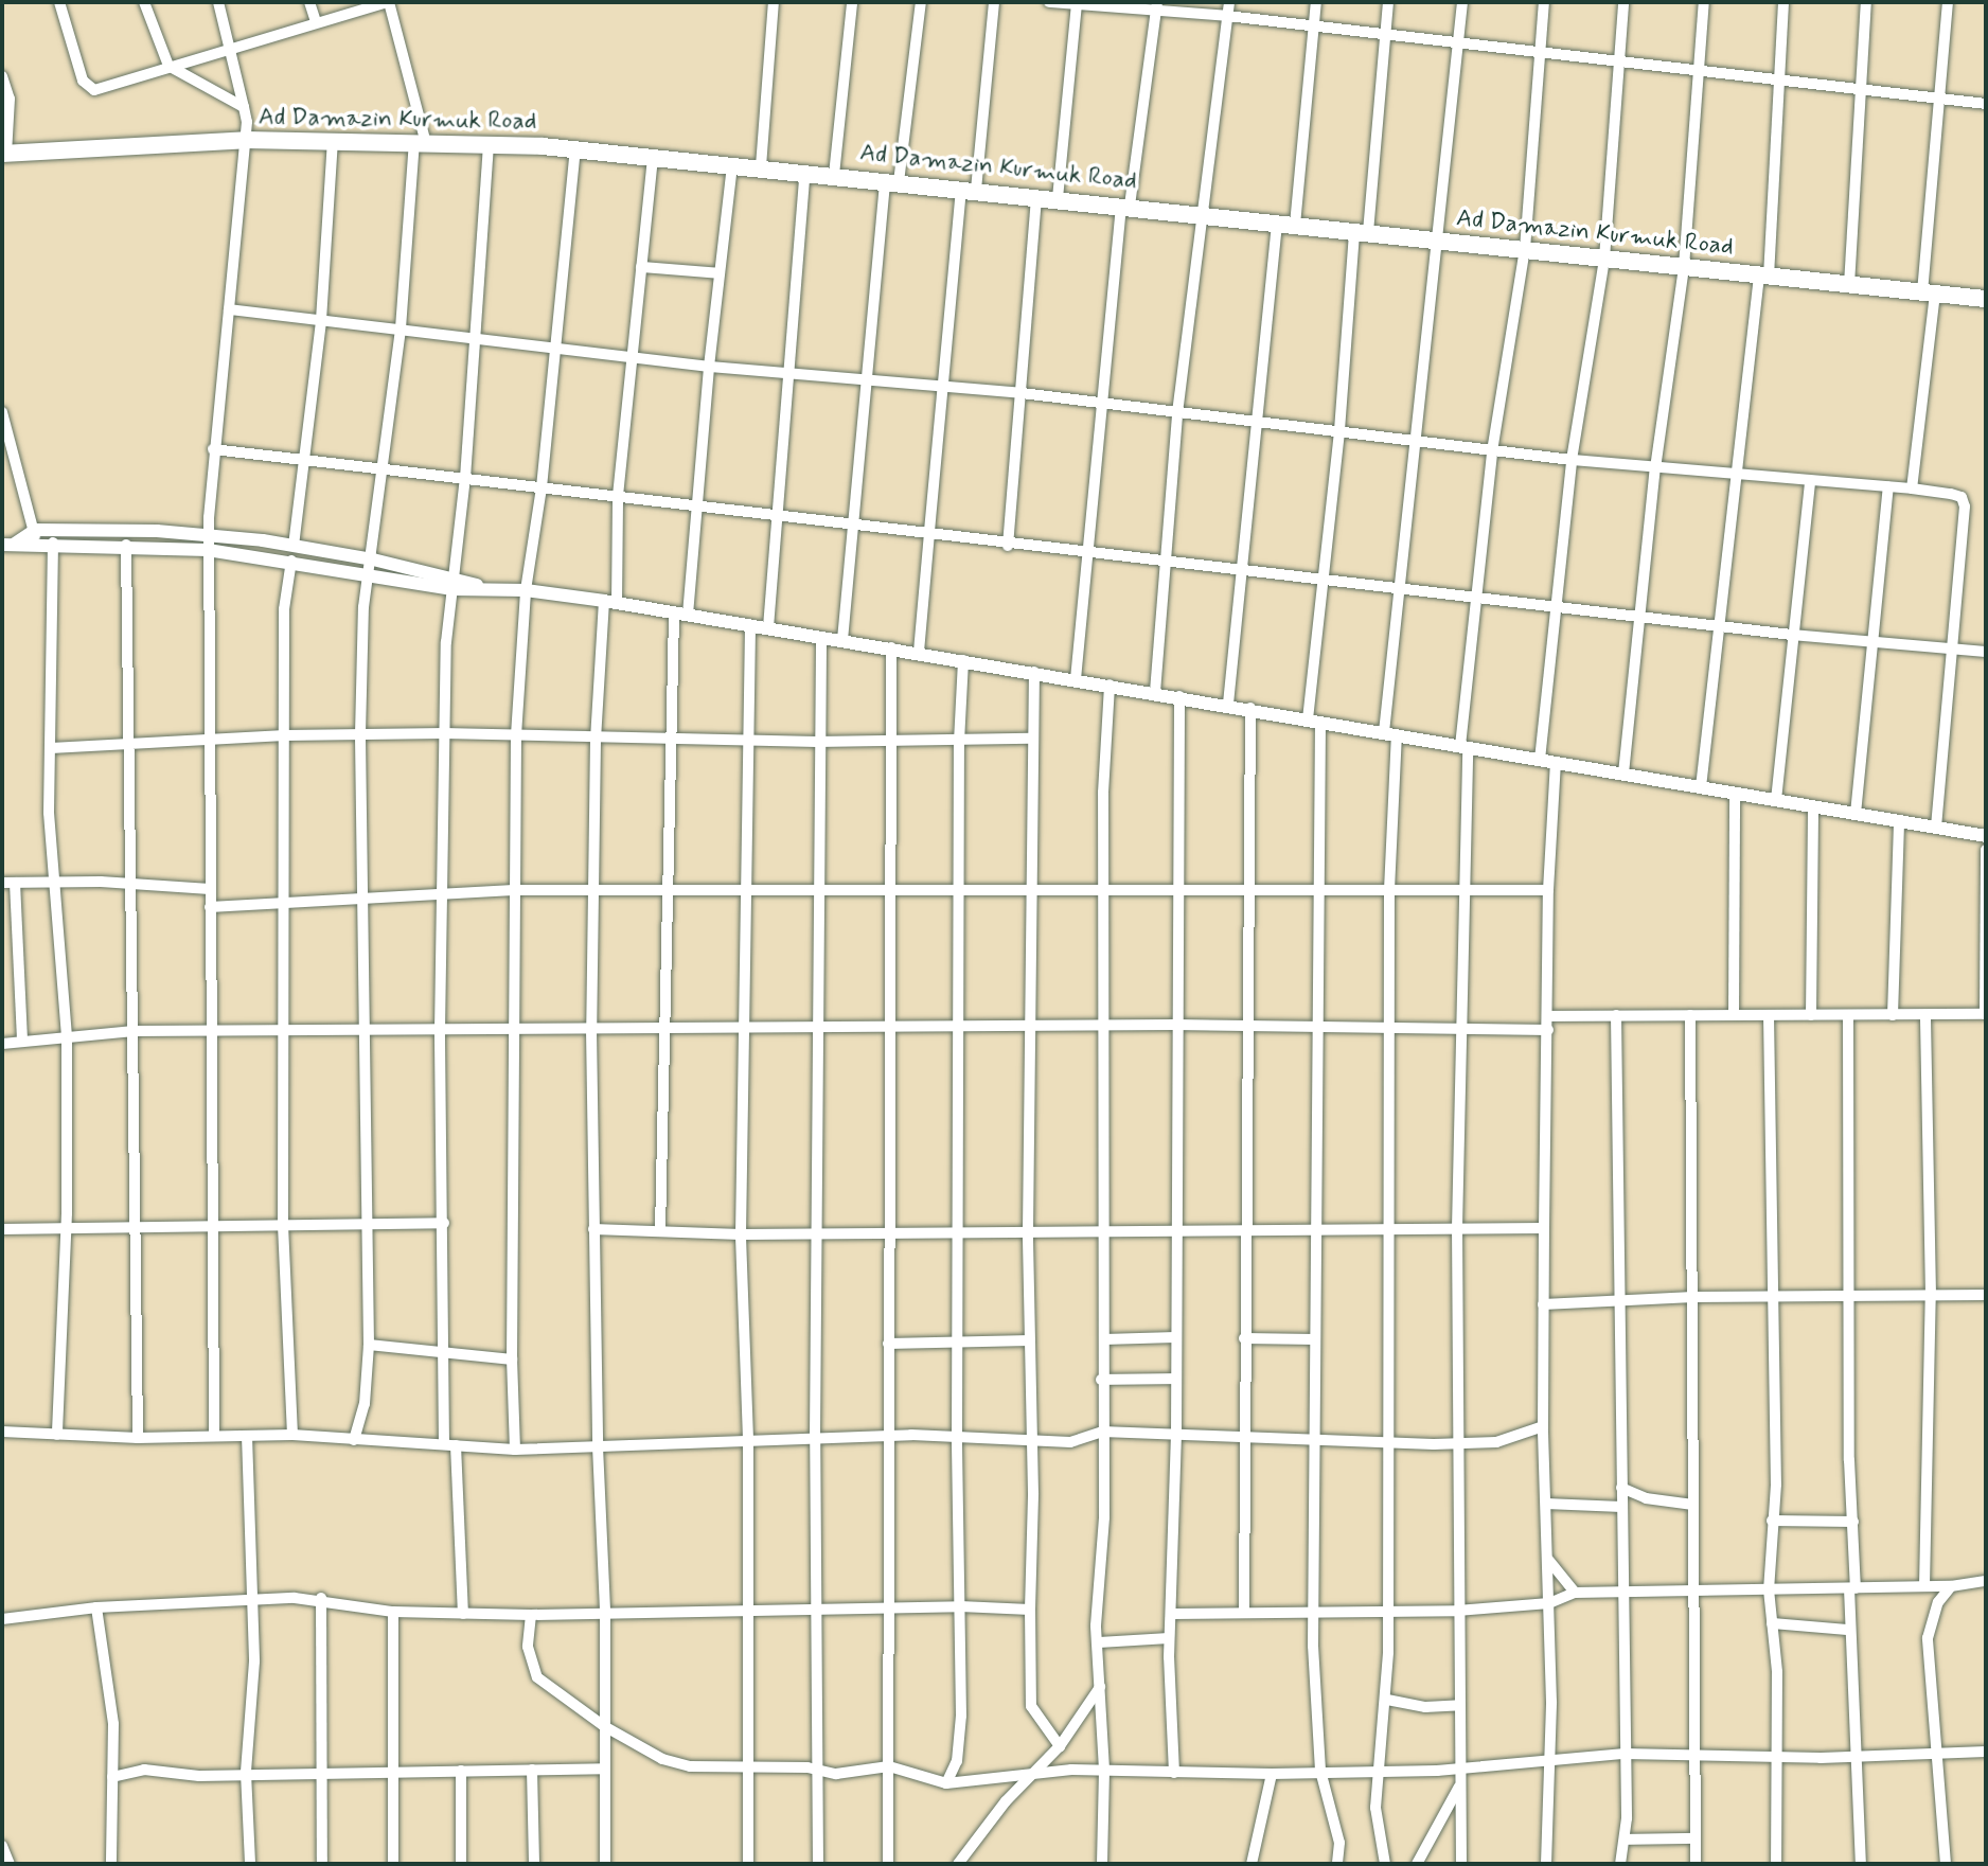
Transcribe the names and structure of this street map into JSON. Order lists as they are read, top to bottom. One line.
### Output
{"streets":{"highway":["Ad Damazin Kurmuk Road"]}}
